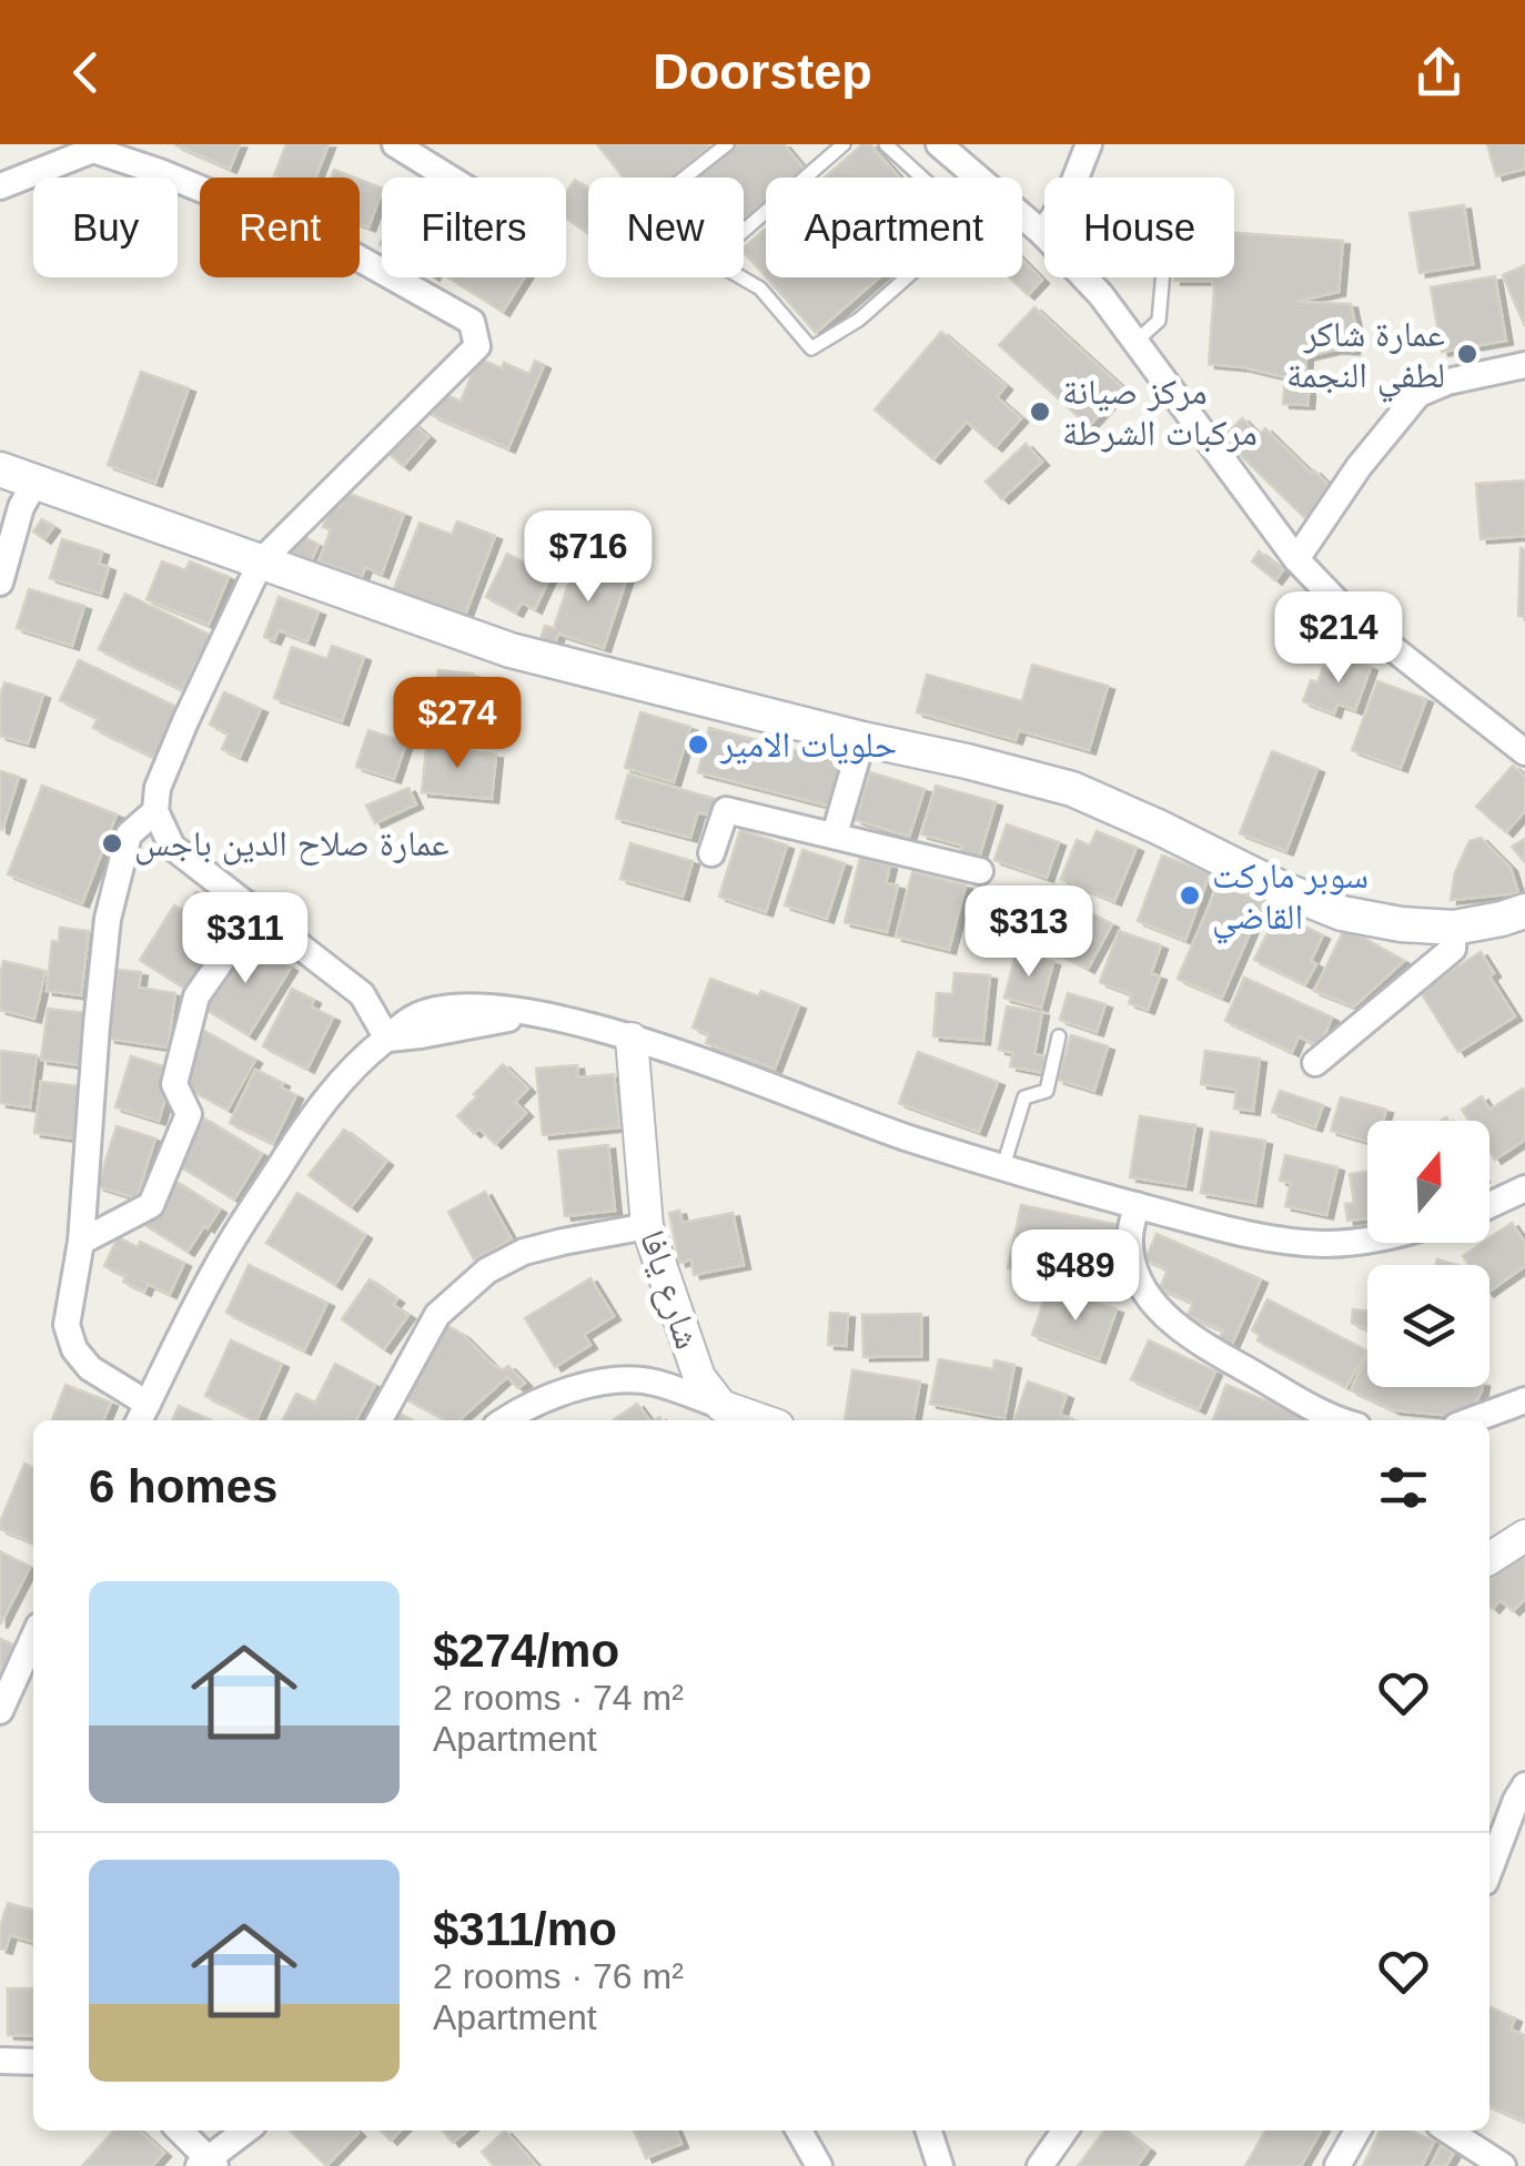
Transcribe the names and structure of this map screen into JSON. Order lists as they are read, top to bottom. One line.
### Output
{"streets":{"street":["شارع يافا"]},"places":["عمارة شاكر لطفي النجمة","مركز صيانة مركبات الشرطة","حلويات الامير","عمارة صلاح الدين باجس","سوبر ماركت القاضي"],"north":"top","page":{"header":"Doorstep","chip":["Buy","Rent","Filters","New","Apartment","House"],"price":["$716","$214","$274","$313","$311","$489"],"heading":"6 homes","list":[{"name":"$274/mo","note":"2 rooms · 74 m² · Apartment"},{"name":"$311/mo","note":"2 rooms · 76 m² · Apartment"}]}}
